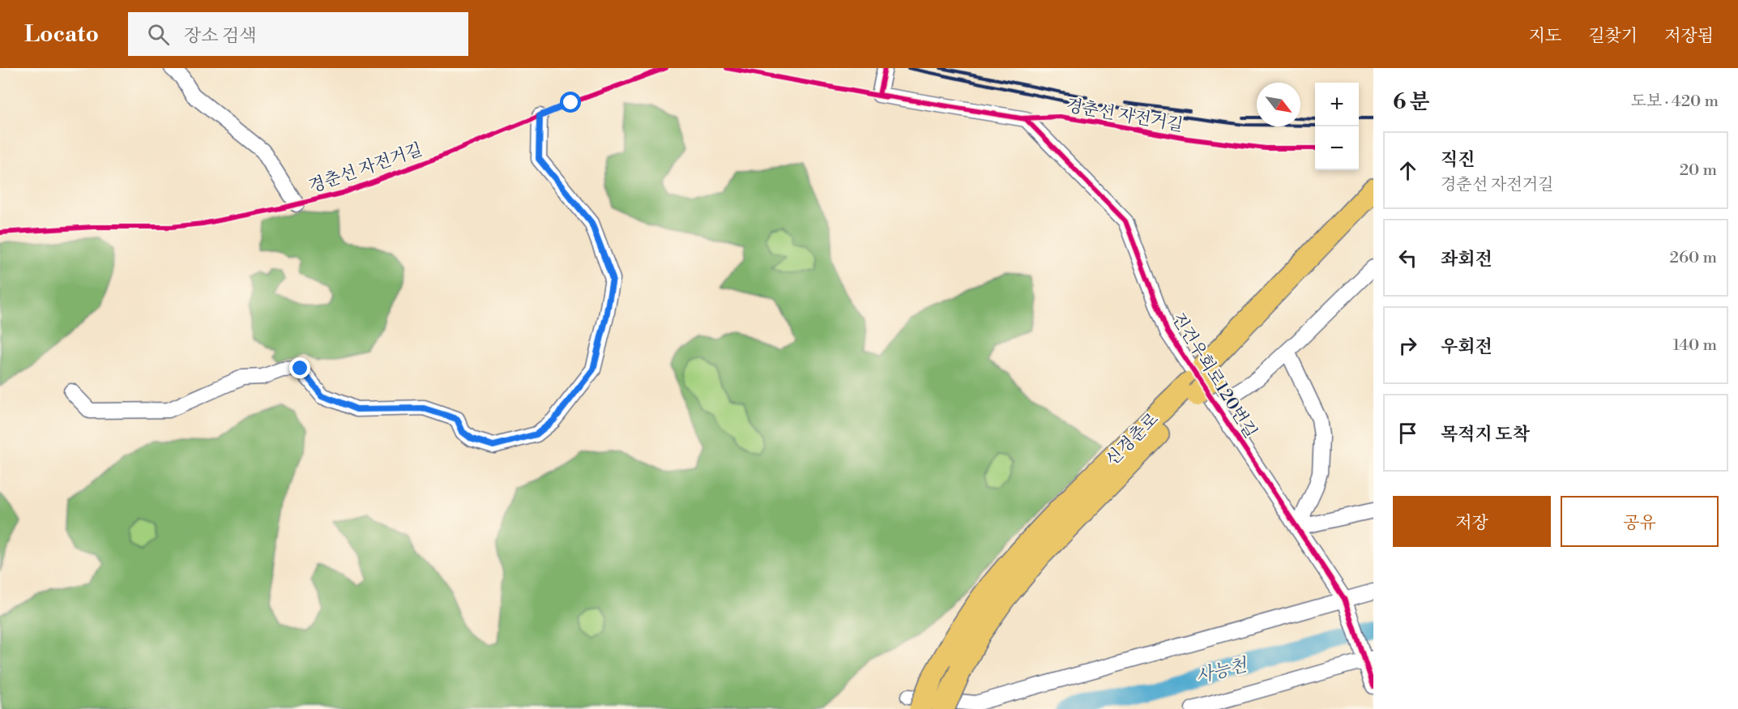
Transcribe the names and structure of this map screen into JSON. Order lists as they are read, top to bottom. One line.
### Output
{"streets":{"highway":["신경춘로"],"street":["진건우회로120번길"],"cycle path":["경춘선 자전거길"]},"water":["사능천"],"north":"bottom right","page":{"header":"Locato","search":"장소 검색","nav":["지도","길찾기","저장됨"],"heading":["6 분","도보 · 420 m"],"map_buttons":["+","−"],"list":[["직진","경춘선 자전거길","20 m"],["좌회전","260 m"],["우회전","140 m"],"목적지 도착"],"buttons":["저장","공유"]}}
